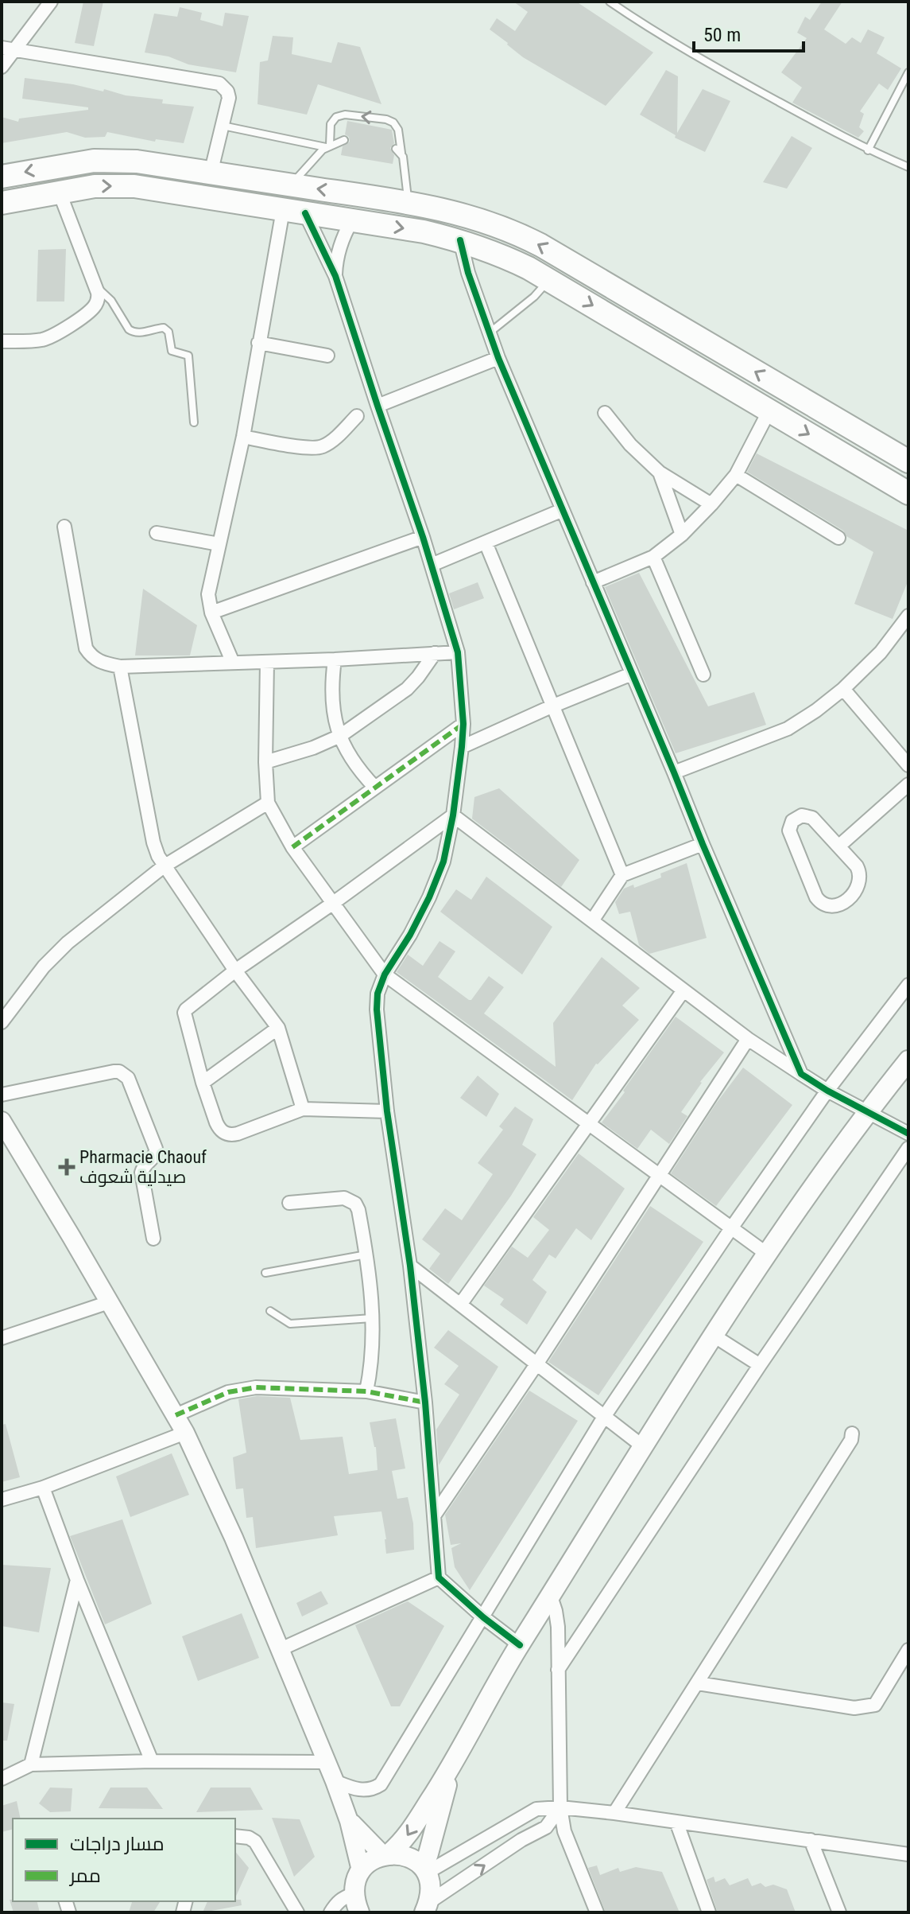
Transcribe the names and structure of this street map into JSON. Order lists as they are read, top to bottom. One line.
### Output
{"places":{"health":["Pharmacie Chaouf صيدلية شعوف"]},"legend":["مسار دراجات","ممر"],"scale_bar":"50 m"}
